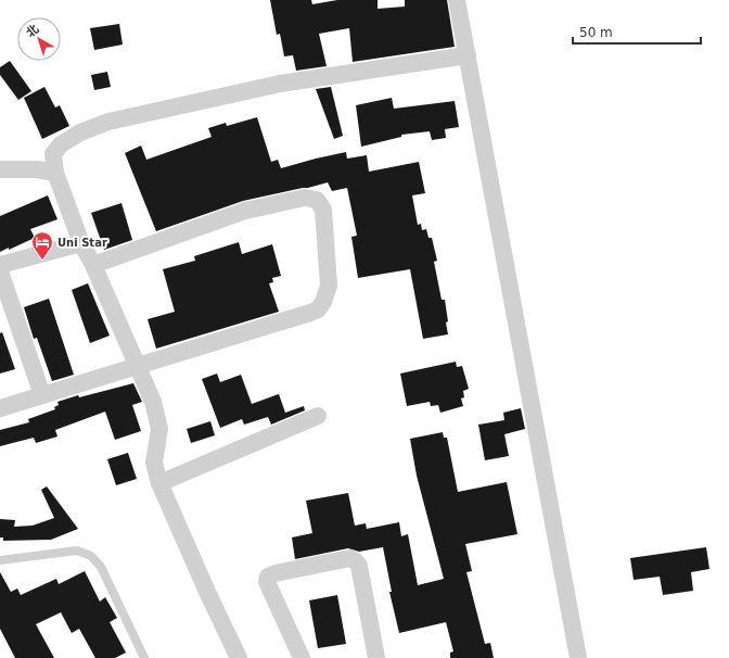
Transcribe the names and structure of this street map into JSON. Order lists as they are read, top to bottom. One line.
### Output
{"places":{"hotel":["Uni Star"]},"scale_bar":"50 m","north":"top left"}
